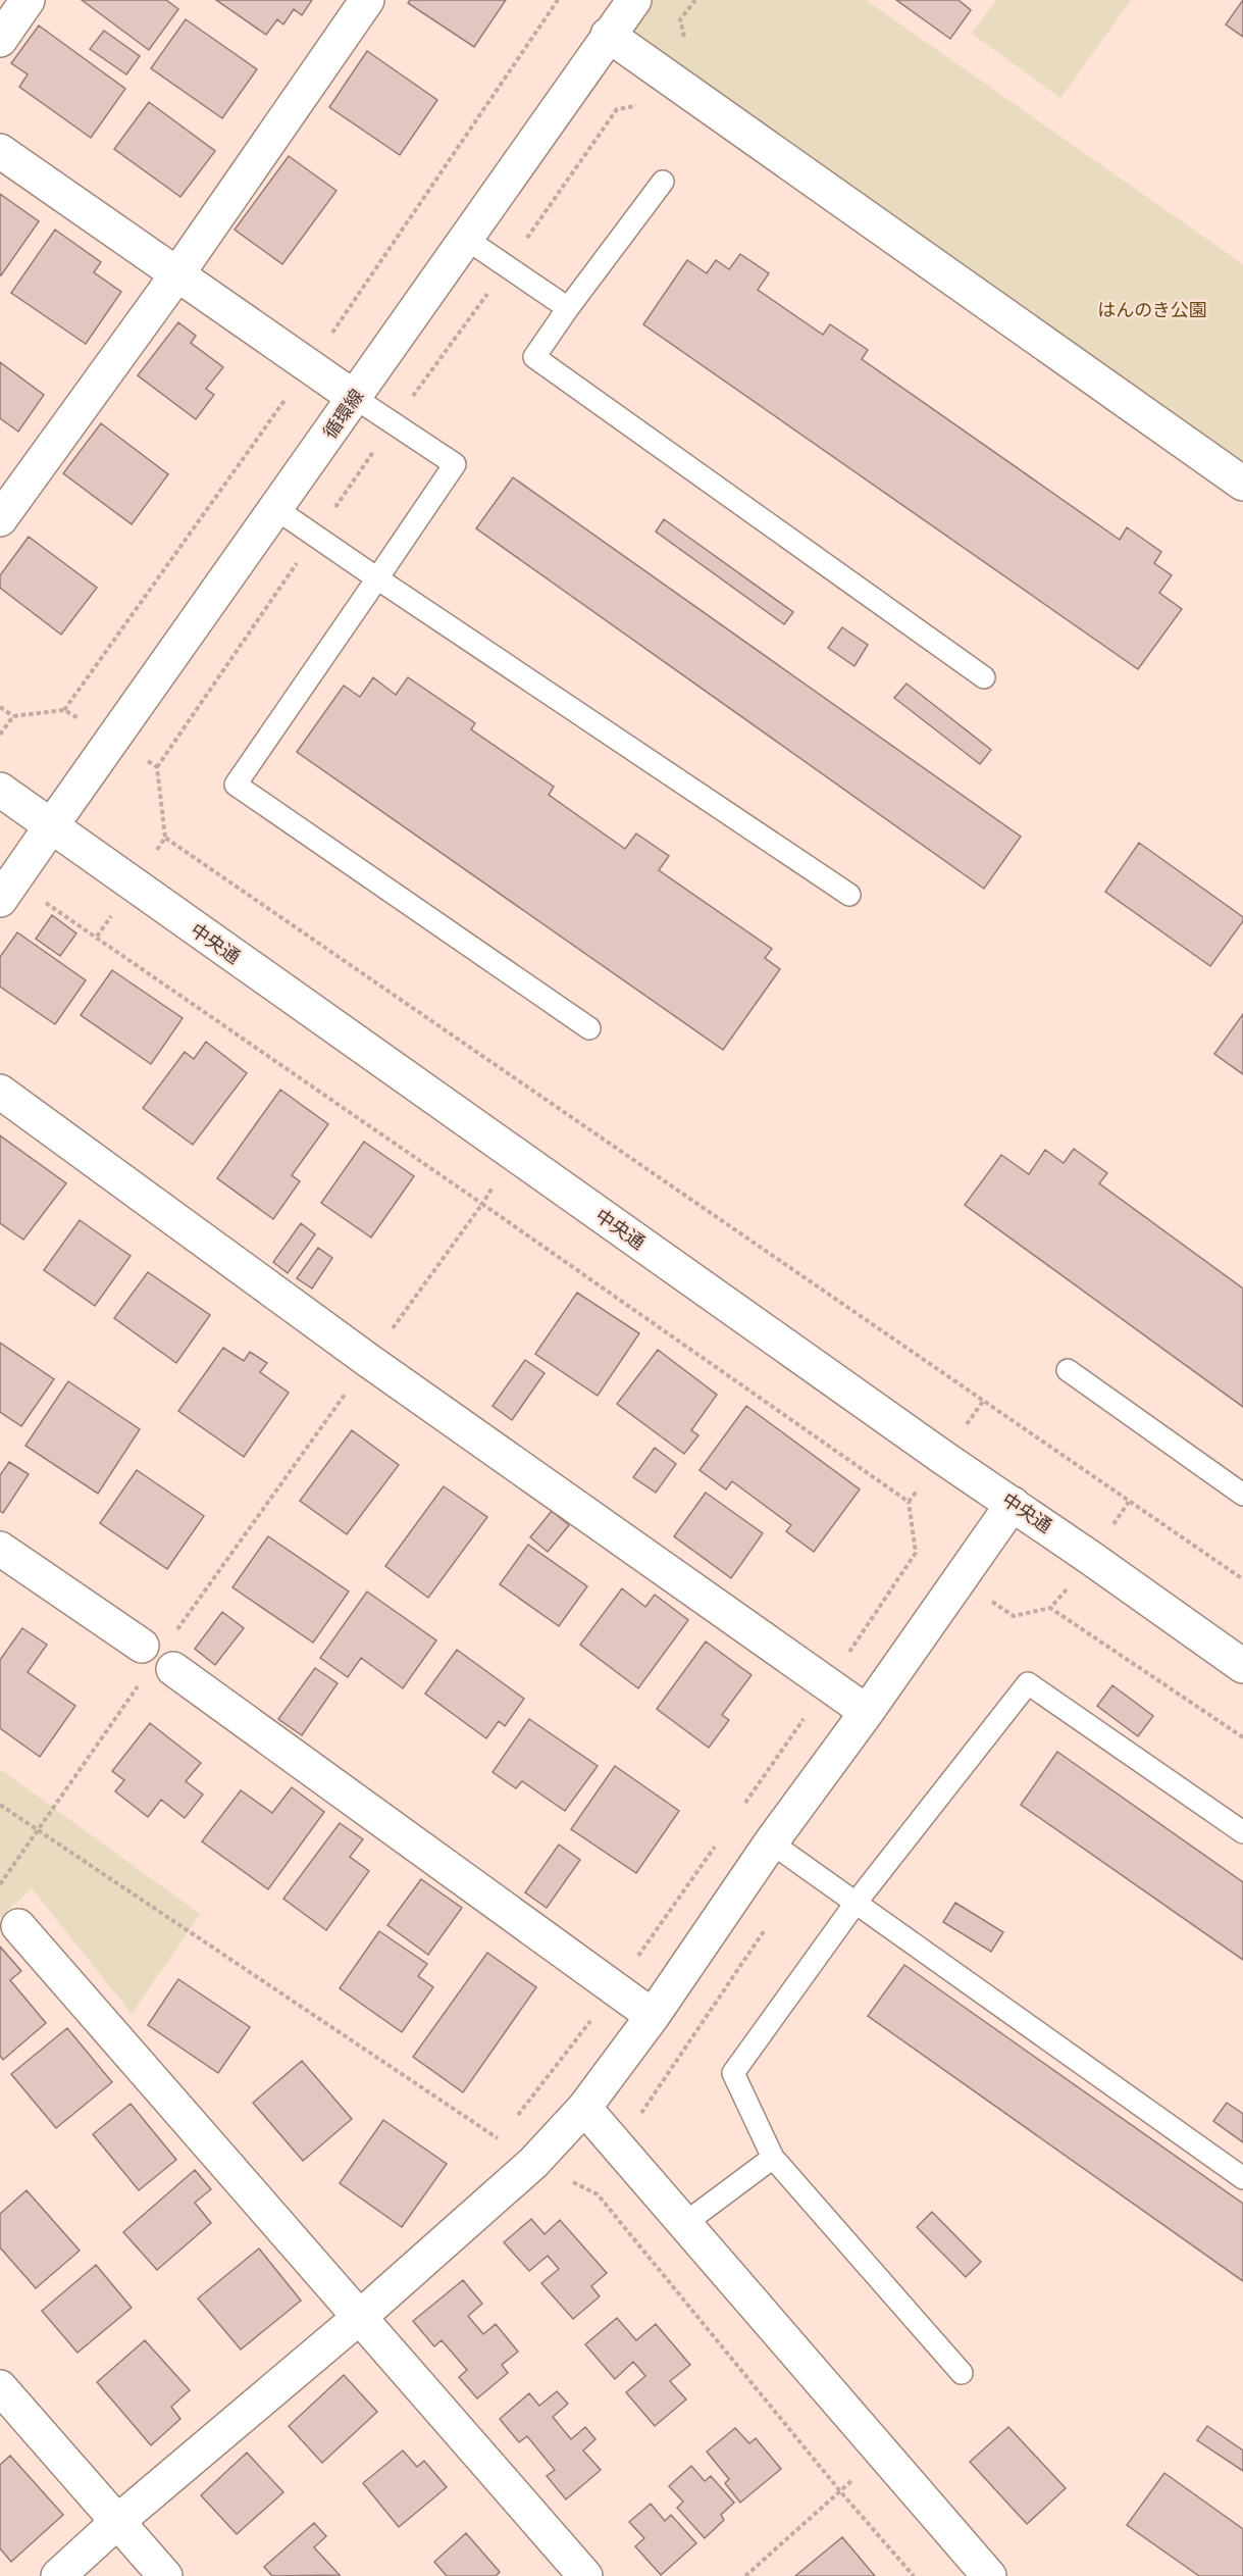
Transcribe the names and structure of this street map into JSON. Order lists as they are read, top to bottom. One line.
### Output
{"streets":{"street":["循環線","中央通"]},"crossings":[["循環線","中央通"]],"parks":["はんのき公園"]}
